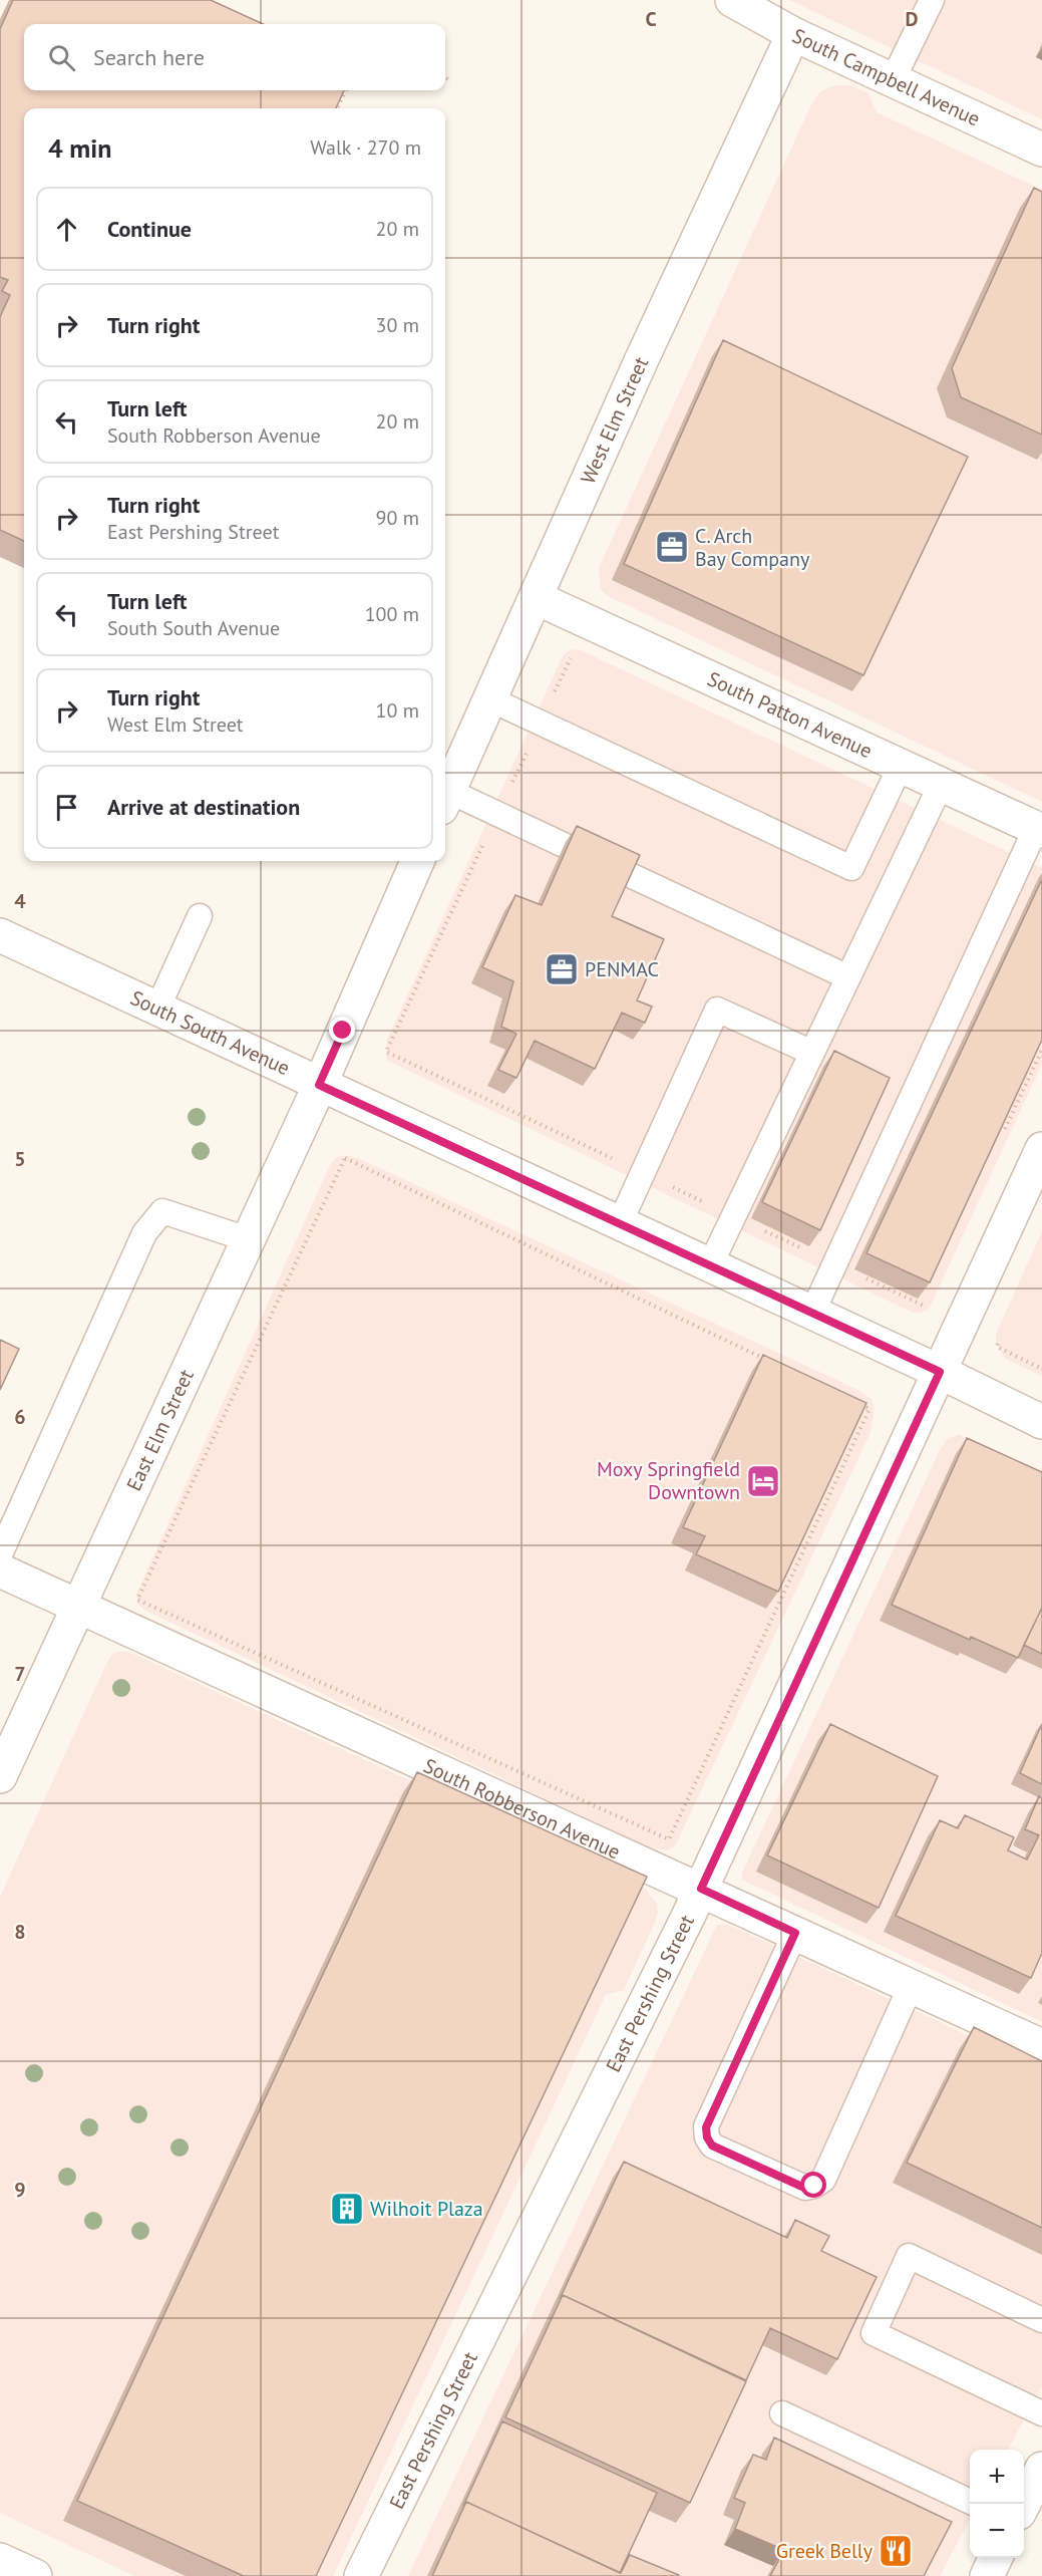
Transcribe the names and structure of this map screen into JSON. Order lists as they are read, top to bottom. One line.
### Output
{"streets":{"street":["South Campbell Avenue","West Elm Street","South Patton Avenue","South South Avenue","East Elm Street","South Robberson Avenue","East Pershing Street"]},"crossings":[["South Campbell Avenue","West Elm Street"],["West Elm Street","South Patton Avenue"],["South South Avenue","East Elm Street"],["South South Avenue","East Pershing Street"],["East Elm Street","South Robberson Avenue"],["South Robberson Avenue","East Pershing Street"]],"places":{"office":["C. Arch Bay Company","PENMAC"],"hotel":["Moxy Springfield Downtown"],"building":["Wilhoit Plaza"],"restaurant":["Greek Belly"]},"page":{"search":"Search here","heading":["4 min","Walk · 270 m"],"list":[["Continue","20 m"],["Turn right","30 m"],["Turn left","South Robberson Avenue","20 m"],["Turn right","East Pershing Street","90 m"],["Turn left","South South Avenue","100 m"],["Turn right","West Elm Street","10 m"],"Arrive at destination"],"map_buttons":["+","−"]},"grid":{"columns":["C","D"],"rows":["4","5","6","7","8","9"]}}
